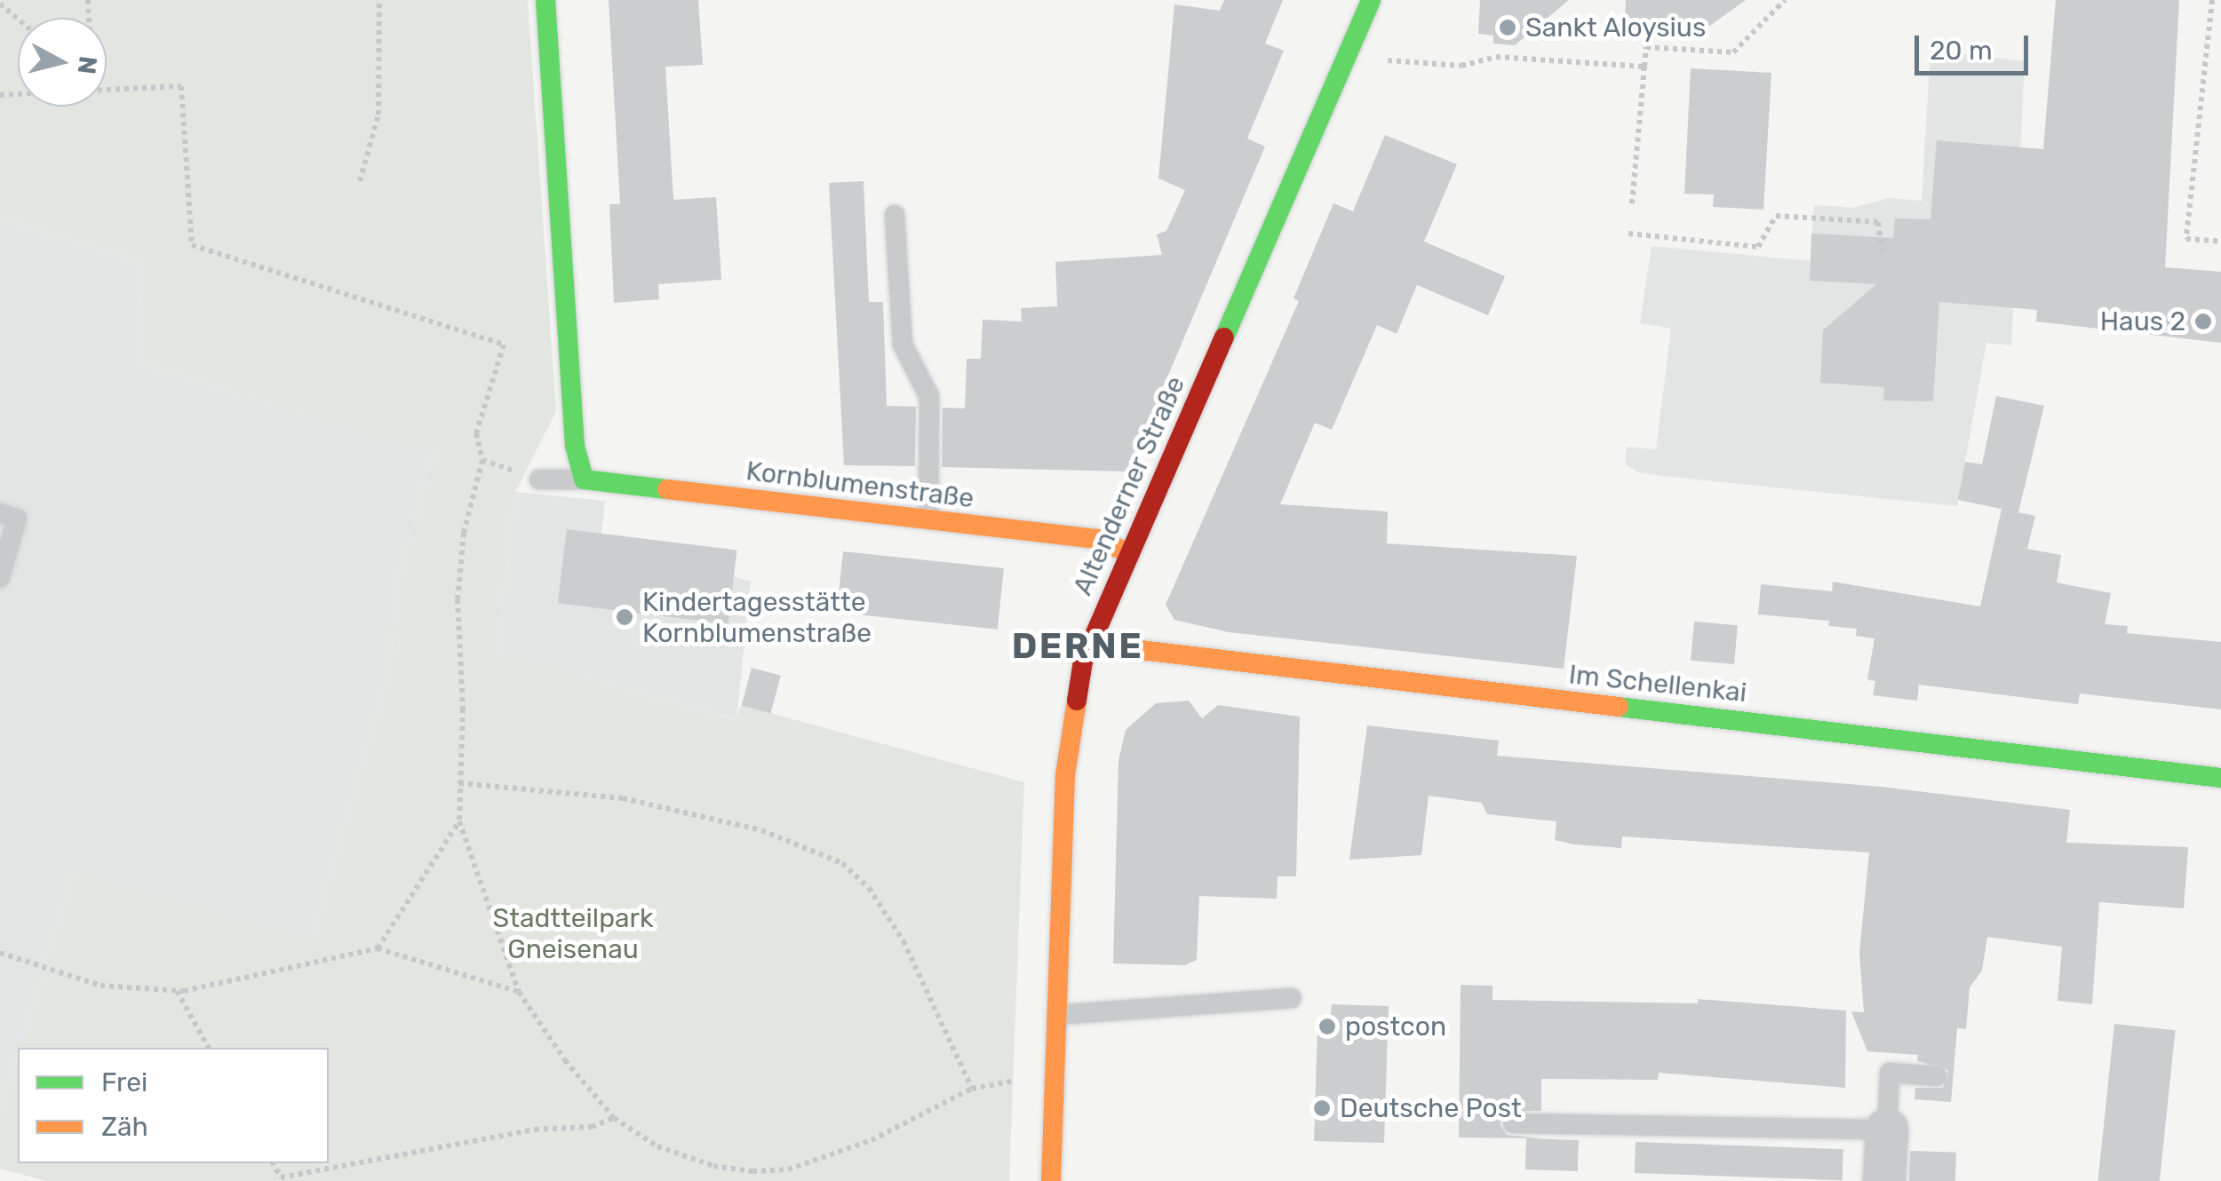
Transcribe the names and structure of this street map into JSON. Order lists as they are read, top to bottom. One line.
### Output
{"streets":{"street":["Kornblumenstraße","Altenderner Straße","Im Schellenkai"]},"crossings":[["Kornblumenstraße","Altenderner Straße"],["Altenderner Straße","Im Schellenkai"]],"districts":["DERNE"],"parks":["Stadtteilpark Gneisenau"],"places":["Sankt Aloysius","Haus 2","Kindertagesstätte Kornblumenstraße","postcon","Deutsche Post"],"legend":["Frei","Zäh"],"scale_bar":"20 m","north":"right"}
